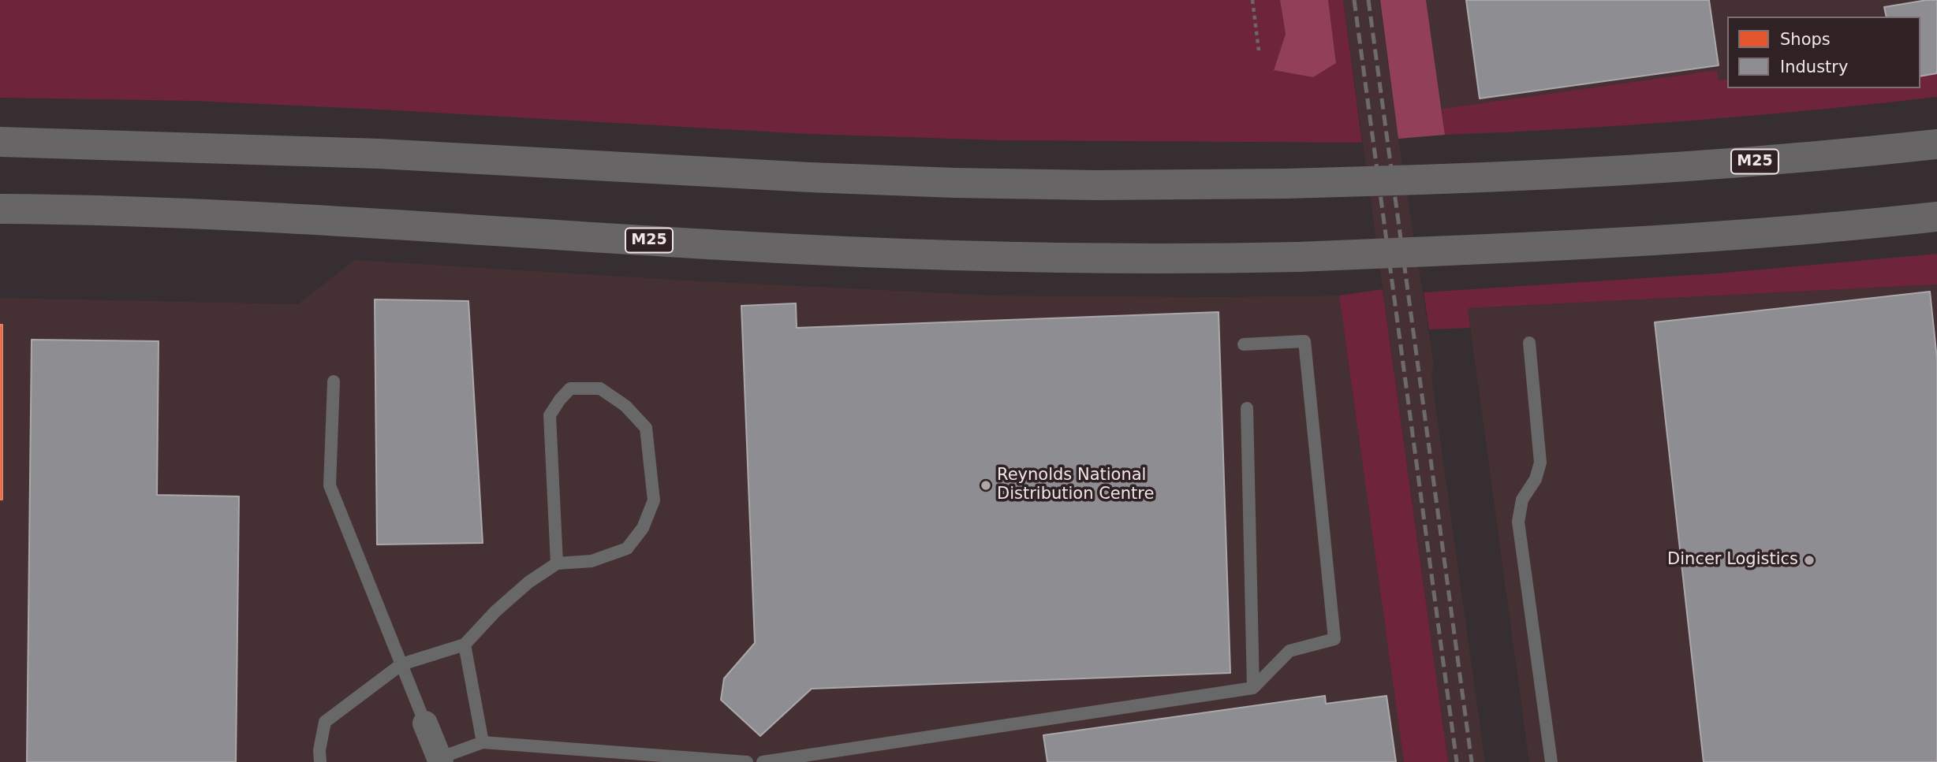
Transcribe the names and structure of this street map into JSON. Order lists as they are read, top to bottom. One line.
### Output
{"streets":{"highway":["M25"]},"places":["Reynolds National Distribution Centre","Dincer Logistics"],"legend":["Shops","Industry"]}
